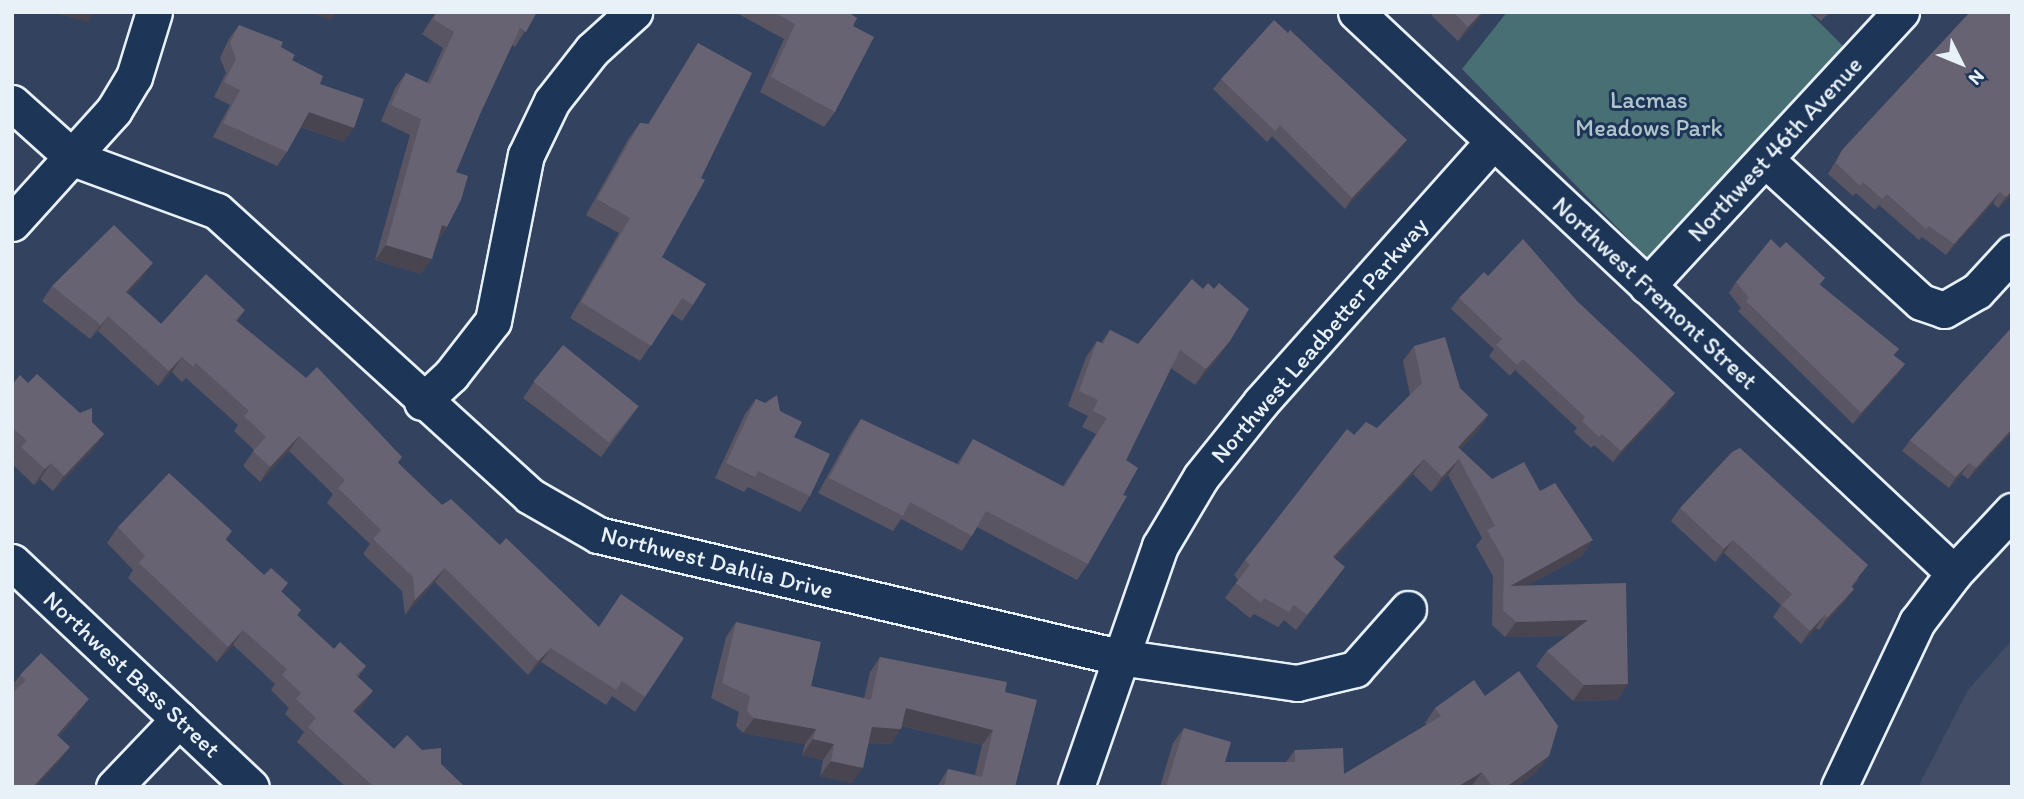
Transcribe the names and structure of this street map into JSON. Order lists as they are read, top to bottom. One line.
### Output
{"streets":{"street":["Northwest 46th Avenue","Northwest Fremont Street","Northwest Leadbetter Parkway","Northwest Dahlia Drive","Northwest Bass Street"]},"crossings":[["Northwest 46th Avenue","Northwest Fremont Street"],["Northwest Fremont Street","Northwest Leadbetter Parkway"],["Northwest Leadbetter Parkway","Northwest Dahlia Drive"]],"parks":["Lacmas Meadows Park"],"north":"bottom right"}
